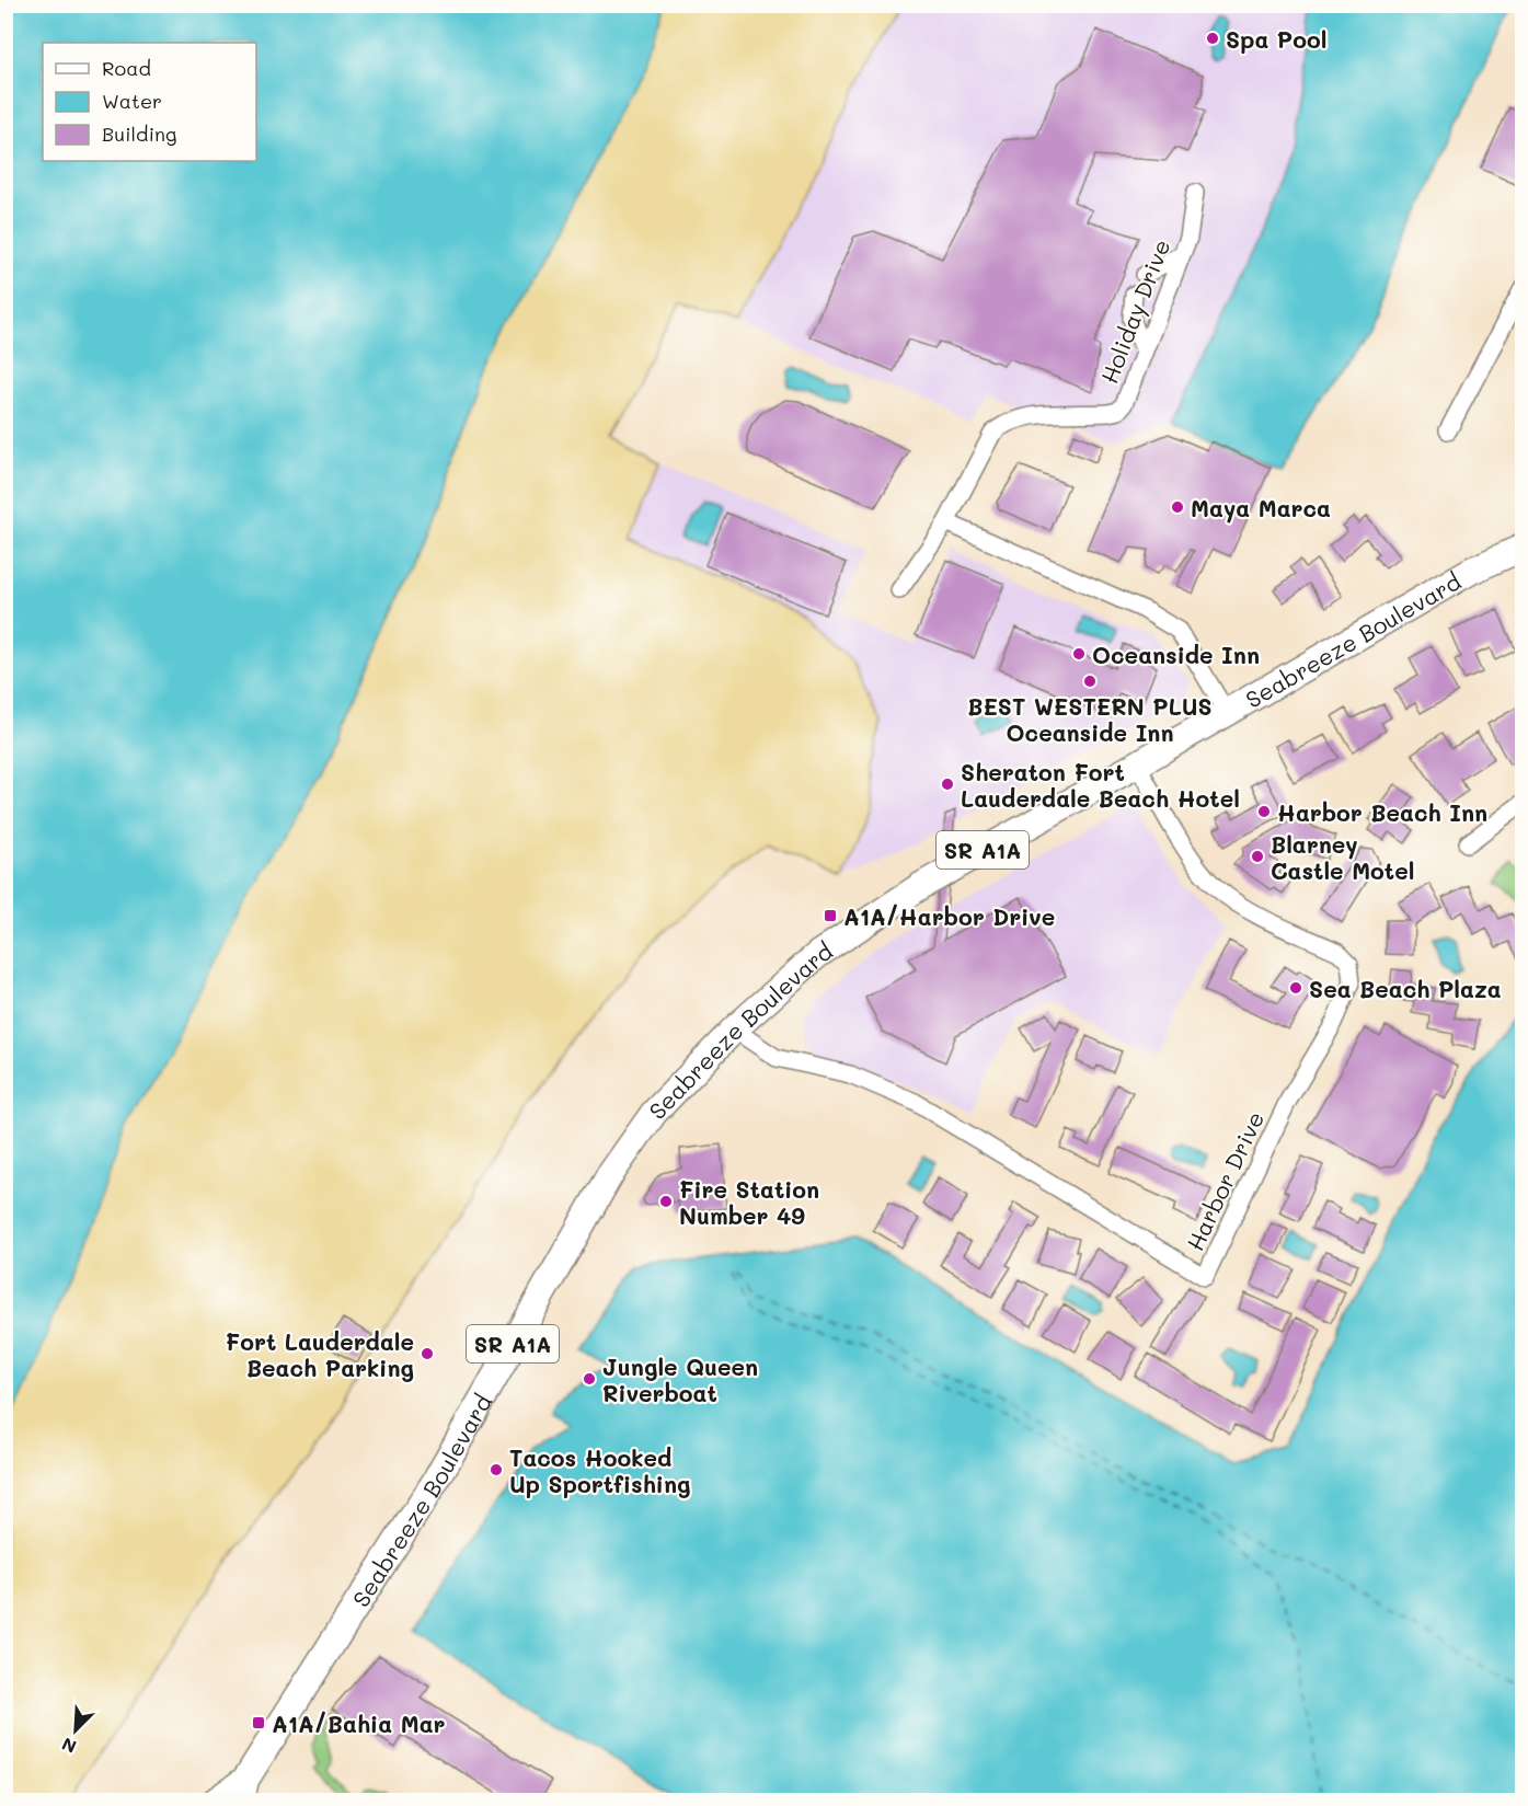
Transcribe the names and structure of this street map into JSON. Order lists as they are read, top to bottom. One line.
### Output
{"streets":{"main road":["Seabreeze Boulevard","SR A1A"],"street":["Holiday Drive","Harbor Drive"]},"crossings":[["Seabreeze Boulevard","SR A1A"],["Seabreeze Boulevard","Harbor Drive"]],"places":{"other":["Spa Pool","Maya Marca","Oceanside Inn","BEST WESTERN PLUS Oceanside Inn","Sheraton Fort Lauderdale Beach Hotel","Harbor Beach Inn","Blarney Castle Motel","Sea Beach Plaza","Fire Station Number 49","Fort Lauderdale Beach Parking","Jungle Queen Riverboat","Tacos Hooked Up Sportfishing"],"transit":["A1A/Harbor Drive","A1A/Bahia Mar"]},"legend":["Road","Water","Building"],"north":"bottom left"}
